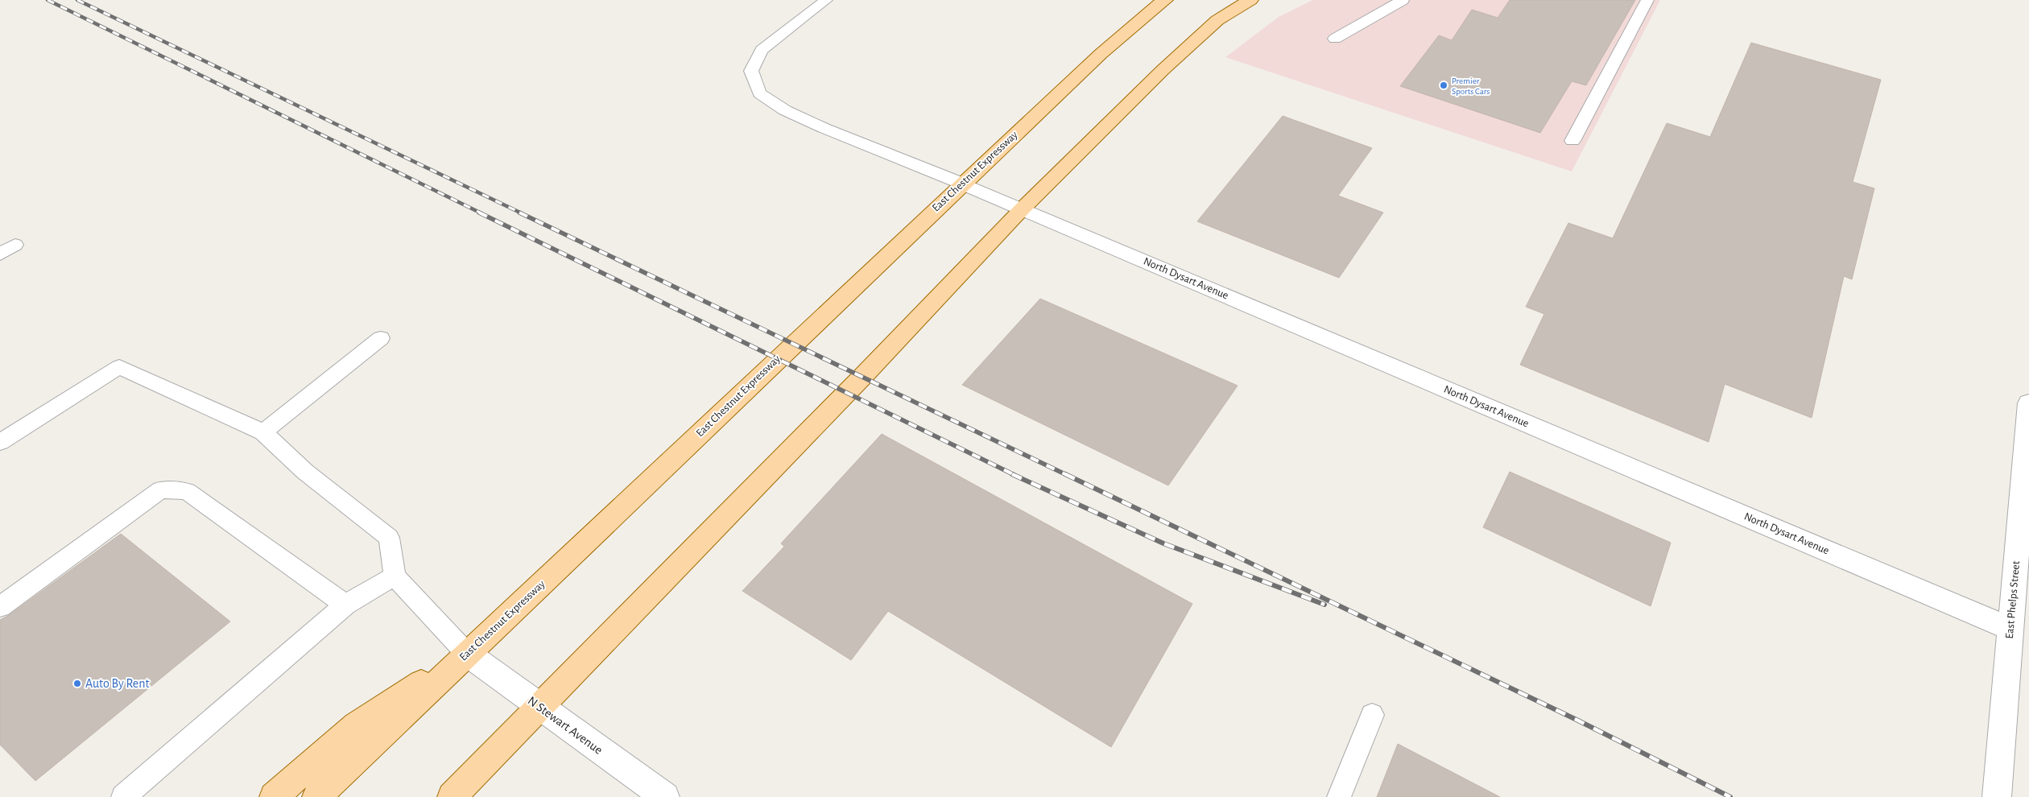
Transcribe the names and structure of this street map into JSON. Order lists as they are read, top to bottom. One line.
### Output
{"streets":{"main road":["East Chestnut Expressway"],"street":["North Dysart Avenue","East Phelps Street","N Stewart Avenue"]},"crossings":[["East Chestnut Expressway","North Dysart Avenue"],["East Chestnut Expressway","N Stewart Avenue"],["North Dysart Avenue","East Phelps Street"]],"places":["Premier Sports Cars","Auto By Rent"]}
